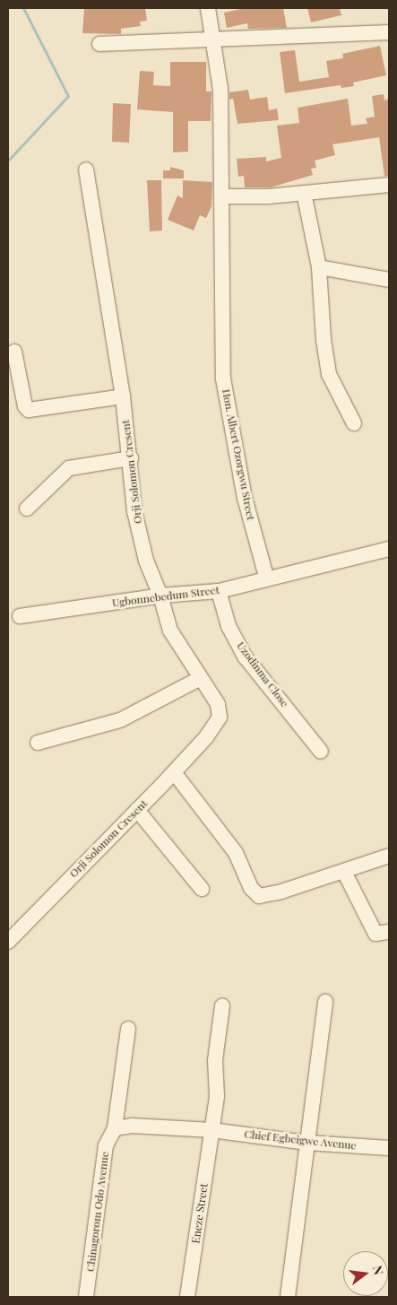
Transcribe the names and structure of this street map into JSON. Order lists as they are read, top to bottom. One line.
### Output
{"streets":{"street":["Hon. Albert Ozorgwu Street","Orji Solomon Cresent","Ugbonnebedum Street","Uzodinma Close","Chief Egbeigwe Avenue","Chinagorom Odo Avenue","Eneze Street"]},"crossings":[["Hon. Albert Ozorgwu Street","Ugbonnebedum Street"],["Orji Solomon Cresent","Ugbonnebedum Street"],["Ugbonnebedum Street","Uzodinma Close"],["Chief Egbeigwe Avenue","Chinagorom Odo Avenue"],["Chief Egbeigwe Avenue","Eneze Street"]],"north":"right"}
